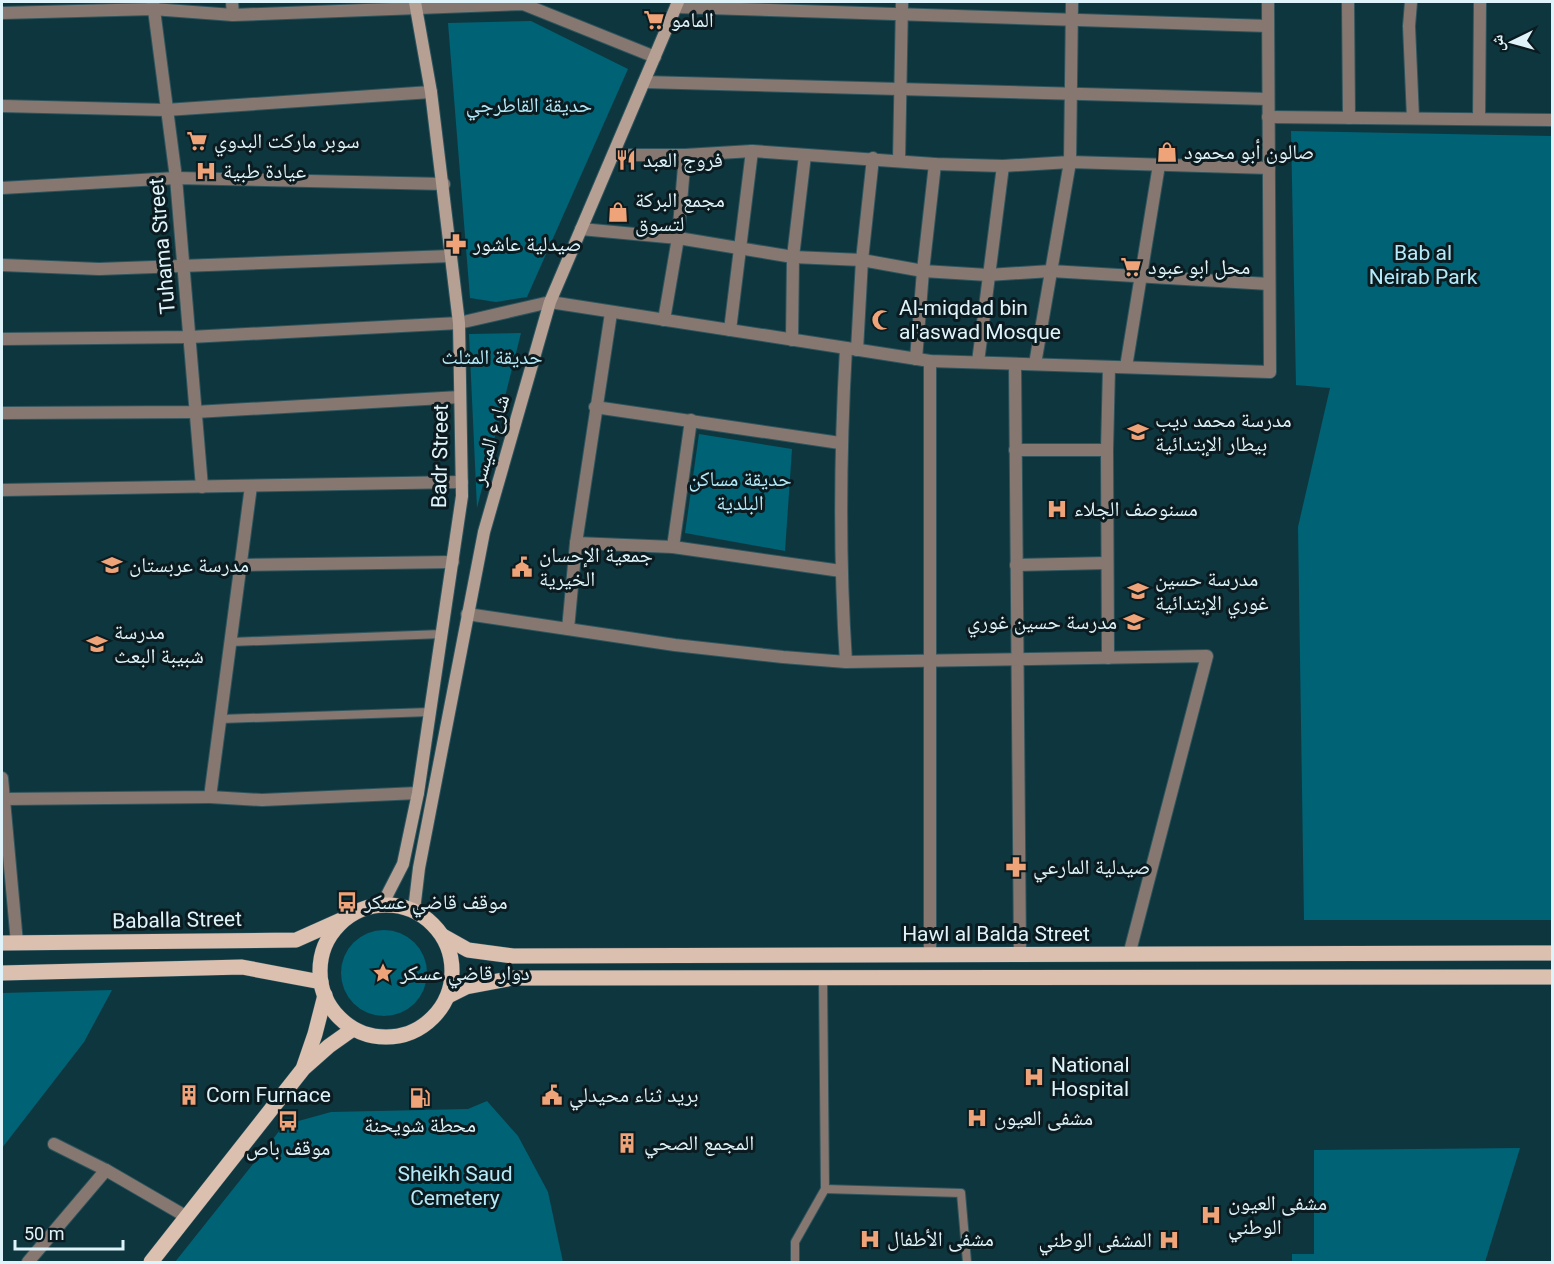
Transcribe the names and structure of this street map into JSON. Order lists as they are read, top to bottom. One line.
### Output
{"streets":{"main road":["شارع الميسر","Badr Street","Baballa Street","Hawl al Balda Street"],"street":["Tuhama Street"]},"crossings":[["شارع الميسر","Badr Street"],["شارع الميسر","Baballa Street"],["شارع الميسر","Hawl al Balda Street"],["Badr Street","Baballa Street"],["Badr Street","Hawl al Balda Street"],["Baballa Street","Hawl al Balda Street"]],"parks":["حديقة القاطرجي","Bab al Neirab Park","حديقة المثلث","حديقة مساكن البلدية","Sheikh Saud Cemetery"],"places":{"supermarket":["المامو","سوبر ماركت البدوي","محل ابو عبود"],"shop":["صالون أبو محمود","مجمع البركة لتسوق"],"restaurant":["فروج العبد"],"hospital":["عيادة طبية","مسنوصف الجلاء","National Hospital","مشفى العيون","مشفى العيون الوطني","مشفى الأطفال","المشفى الوطني"],"pharmacy":["صيدلية عاشور","صيدلية المارعي"],"mosque":["Al-miqdad bin al'aswad Mosque"],"school or university":["مدرسة محمد ديب بيطار الإبتدائية","مدرسة عربستان","مدرسة حسين غوري الإبتدائية","مدرسة حسين غوري","مدرسة شبيبة البعث"],"public building":["جمعية الإحسان الخيرية","بريد ثناء محيدلي"],"bus stop":["موقف قاضي عسكر","موقف باص"],"place":["دوار قاضي عسكر"],"building":["Corn Furnace","المجمع الصحي"],"fuel station":["محطة شويحنة"]},"scale_bar":"50 m","north":"left"}
